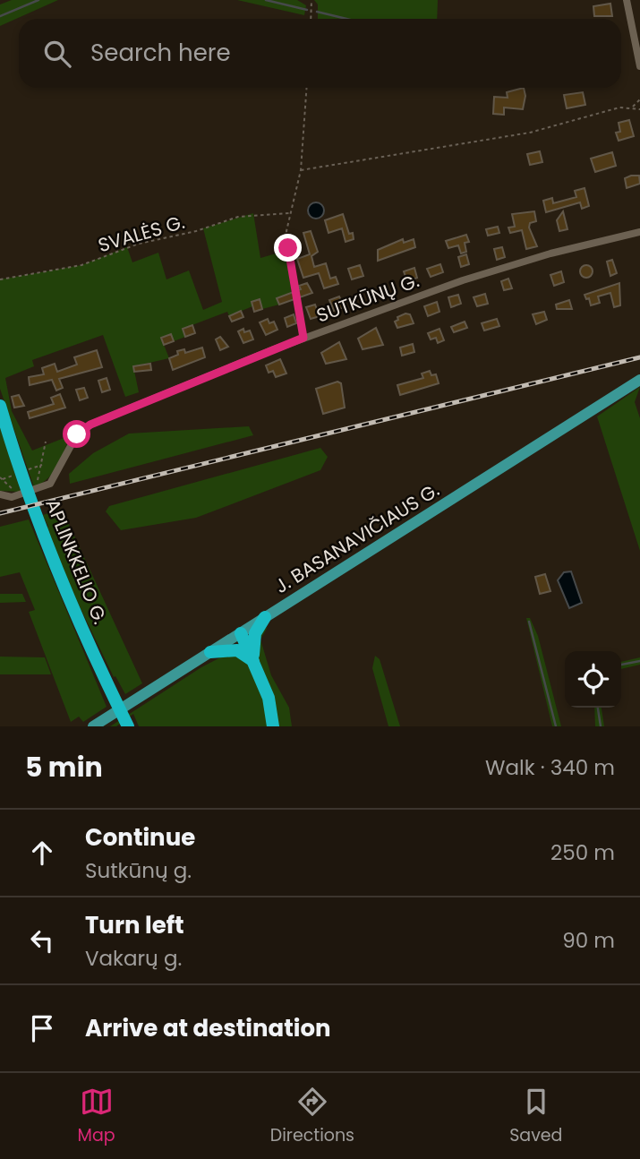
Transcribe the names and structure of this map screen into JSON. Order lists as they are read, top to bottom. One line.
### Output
{"streets":{"highway":["APLINKKELIO G."],"main road":["J. BASANAVIČIAUS G."],"street":["SUTKŪNŲ G."],"path":["SVALĖS G."]},"page":{"search":"Search here","heading":["5 min","Walk · 340 m"],"list":[["Continue","Sutkūnų g.","250 m"],["Turn left","Vakarų g.","90 m"],"Arrive at destination"],"nav":["Map","Directions","Saved"]}}
